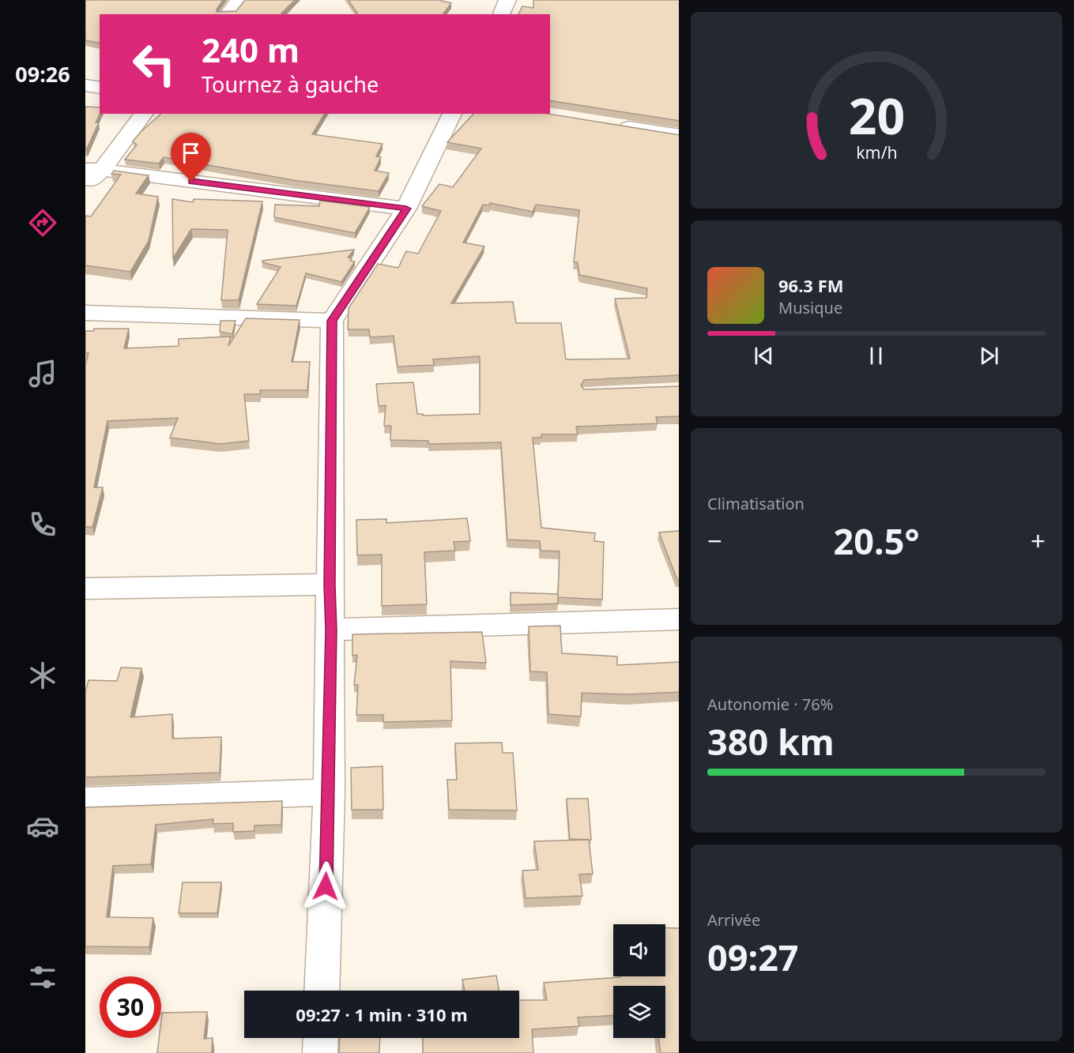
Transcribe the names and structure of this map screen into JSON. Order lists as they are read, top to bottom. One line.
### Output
{"page":{"tabs":"09:26","turn":["240 m","Tournez à gauche"],"song":["96.3 FM","Musique"],"tile":["Climatisation",["Autonomie · 76%","380 km"],["Arrivée","09:27"]],"heat":["−","20.5°","+"],"limit":"30","trip":"09:27 · 1 min · 310 m","gauge":["20","km/h"]}}
